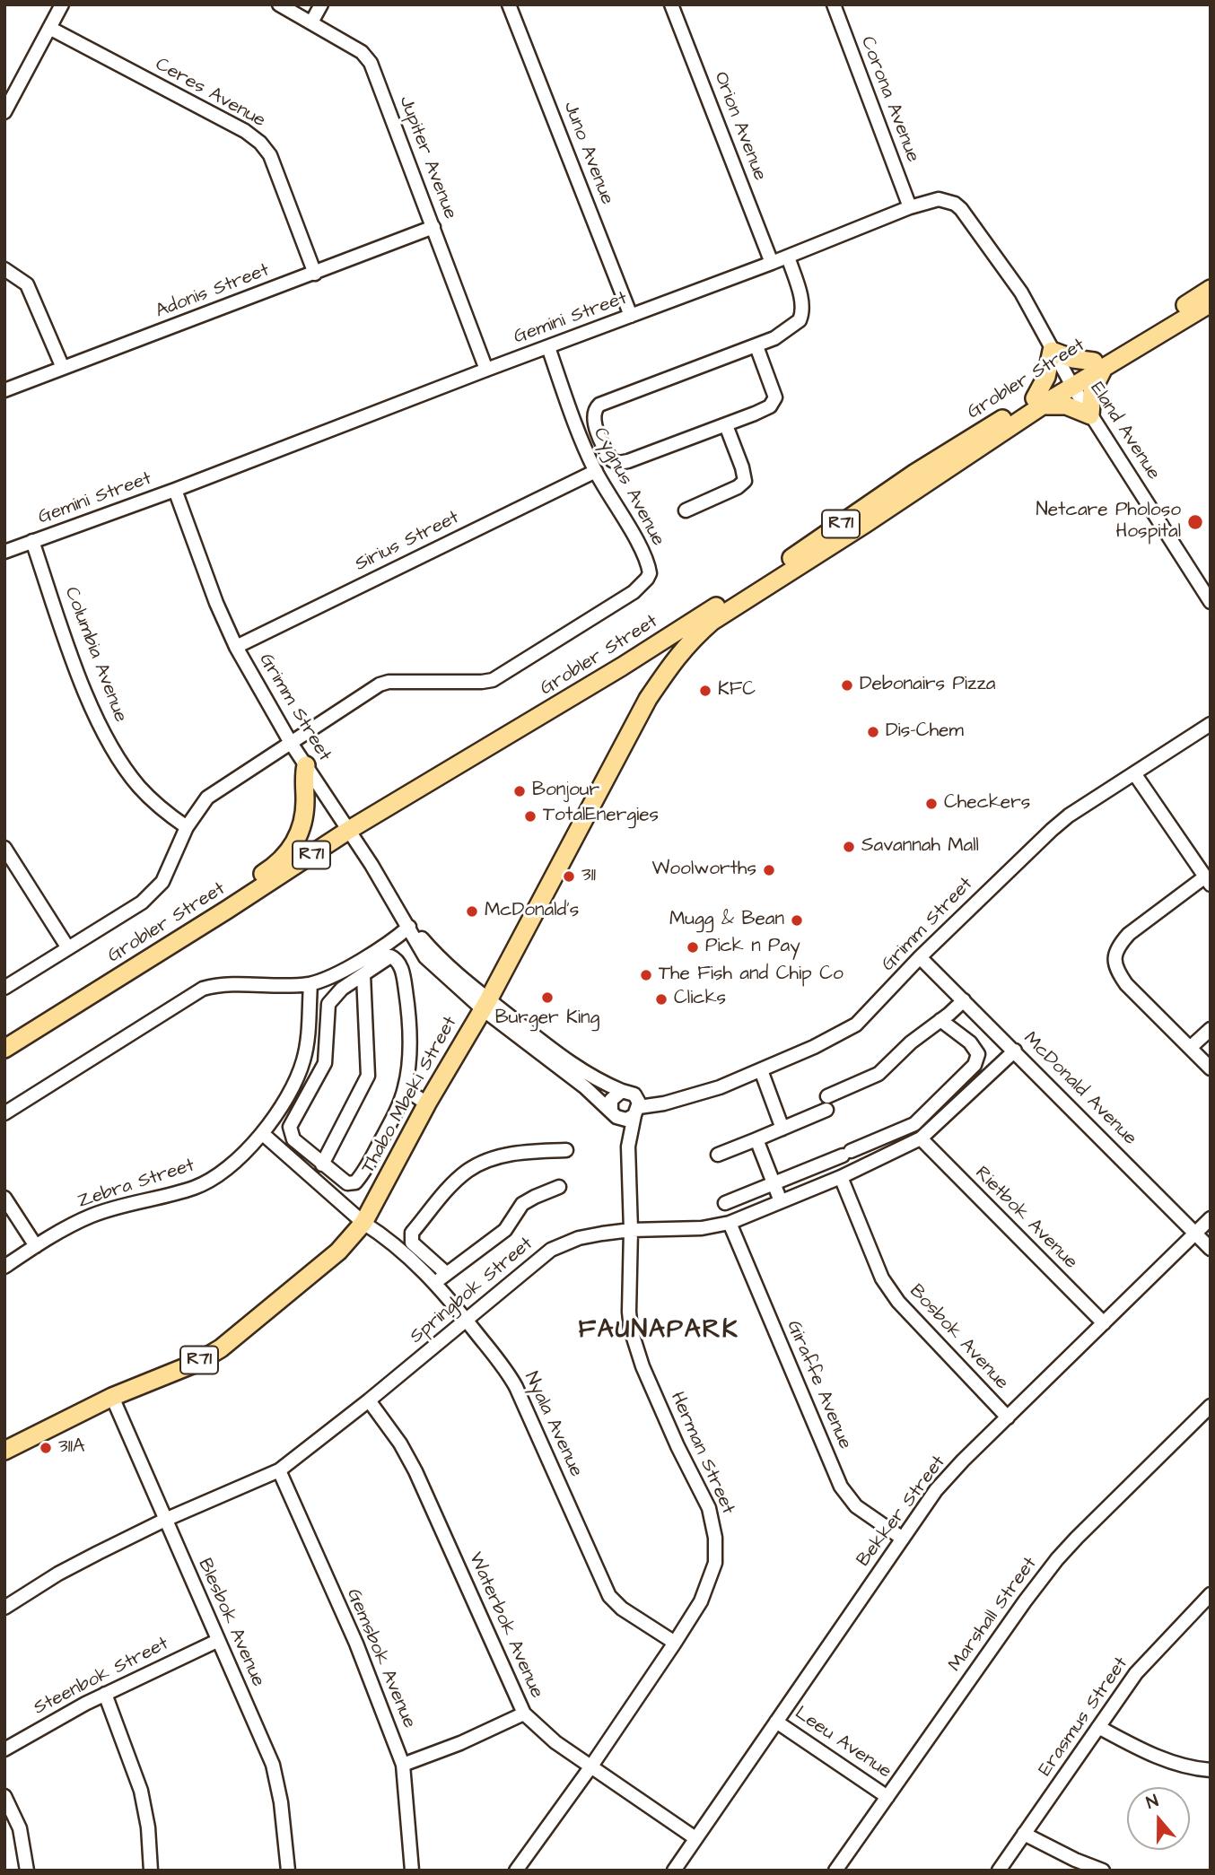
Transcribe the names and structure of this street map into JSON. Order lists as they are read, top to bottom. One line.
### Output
{"streets":{"main road":["Grobler Street","R71","Thabo Mbeki Street"],"street":["Ceres Avenue","Corona Avenue","Orion Avenue","Juno Avenue","Jupiter Avenue","Adonis Street","Gemini Street","Eland Avenue","Cygnus Avenue","Sirius Street","Columbia Avenue","Grimm Street","McDonald Avenue","Zebra Street","Rietbok Avenue","Springbok Street","Bosbok Avenue","Giraffe Avenue","Nyala Avenue","Herman Street","Bekker Street","Marshall Street","Blesbok Avenue","Waterbok Avenue","Gemsbok Avenue","Steenbok Street","Erasmus Street","Leeu Avenue"]},"crossings":[["Ceres Avenue","Adonis Street"],["Corona Avenue","Gemini Street"],["Orion Avenue","Gemini Street"],["Juno Avenue","Gemini Street"],["Jupiter Avenue","Adonis Street"],["Jupiter Avenue","Gemini Street"],["Gemini Street","Grobler Street"],["Gemini Street","Eland Avenue"],["Gemini Street","Cygnus Avenue"],["Gemini Street","Columbia Avenue"],["Gemini Street","Grimm Street"],["Grobler Street","Eland Avenue"],["Grobler Street","Cygnus Avenue"],["Grobler Street","Columbia Avenue"],["Grobler Street","Grimm Street"],["Grobler Street","Thabo Mbeki Street"],["Cygnus Avenue","Sirius Street"],["Sirius Street","Grimm Street"],["Grimm Street","McDonald Avenue"],["Grimm Street","Thabo Mbeki Street"],["Grimm Street","Herman Street"],["McDonald Avenue","Springbok Street"],["McDonald Avenue","Bekker Street"],["Thabo Mbeki Street","Nyala Avenue"],["Thabo Mbeki Street","Blesbok Avenue"],["Zebra Street","Nyala Avenue"],["Rietbok Avenue","Springbok Street"],["Rietbok Avenue","Bekker Street"],["Springbok Street","Bosbok Avenue"],["Springbok Street","Giraffe Avenue"],["Springbok Street","Nyala Avenue"],["Springbok Street","Herman Street"],["Springbok Street","Blesbok Avenue"],["Springbok Street","Waterbok Avenue"],["Springbok Street","Gemsbok Avenue"],["Bosbok Avenue","Bekker Street"],["Giraffe Avenue","Bekker Street"],["Nyala Avenue","Herman Street"],["Herman Street","Waterbok Avenue"],["Bekker Street","Waterbok Avenue"],["Bekker Street","Leeu Avenue"],["Marshall Street","Leeu Avenue"],["Blesbok Avenue","Steenbok Street"]],"districts":["FAUNAPARK"],"places":["Netcare Pholoso Hospital","Debonairs Pizza","KFC","Dis-Chem","Bonjour","Checkers","TotalEnergies","Savannah Mall","Woolworths","311","McDonald's","Mugg & Bean","Pick n Pay","The Fish and Chip Co","Burger King","Clicks","311A"],"north":"top"}
